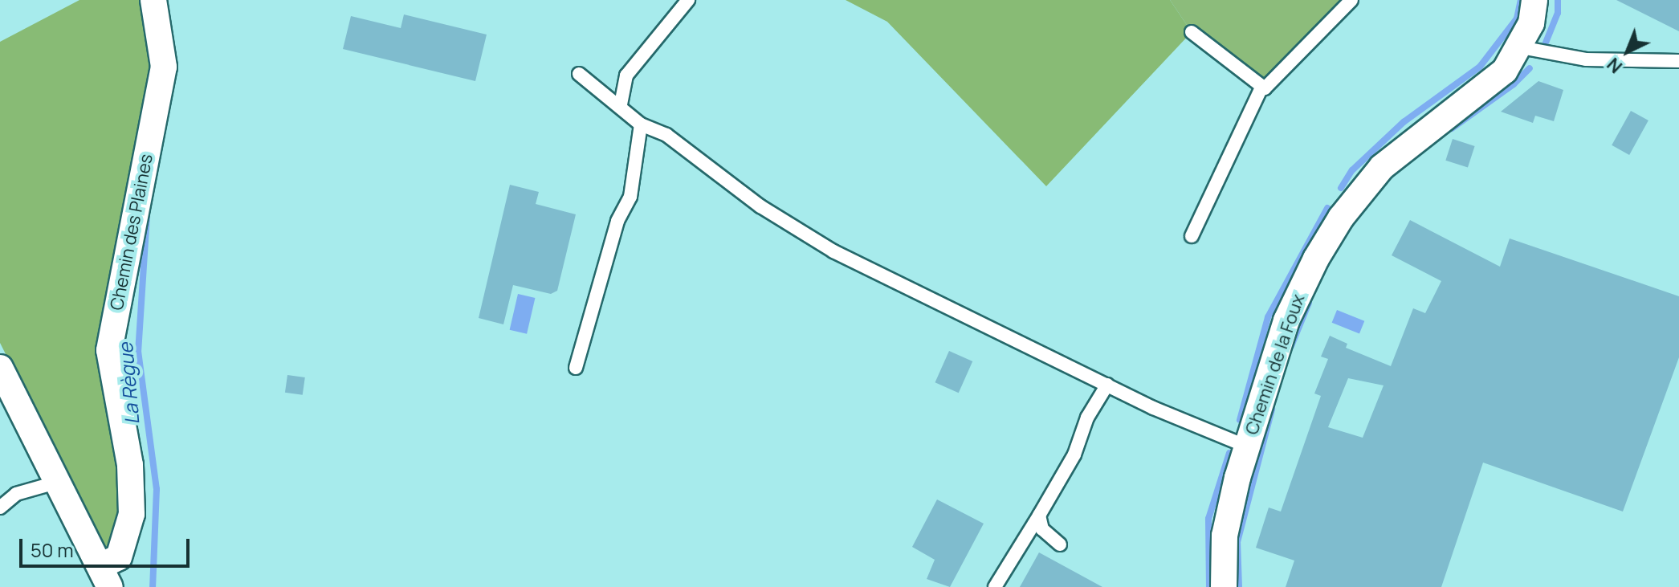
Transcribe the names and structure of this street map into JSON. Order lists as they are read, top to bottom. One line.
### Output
{"streets":{"street":["Chemin des Plaines","Chemin de la Foux"]},"water":["La Règue"],"scale_bar":"50 m","north":"bottom left"}
